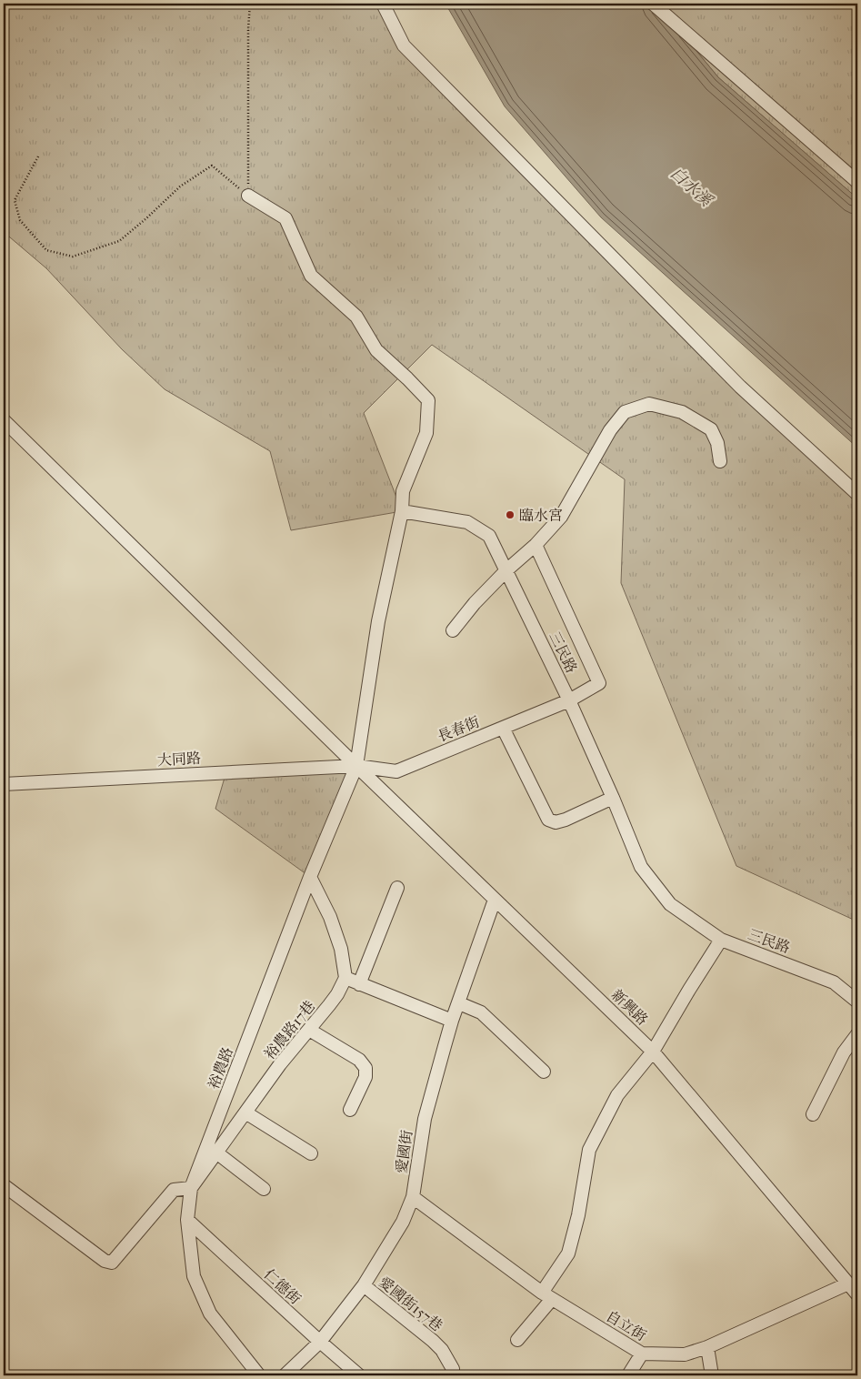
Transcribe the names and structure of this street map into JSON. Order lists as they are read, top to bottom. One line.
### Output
{"streets":{"street":["三民路","長春街","大同路","新興路","裕農路17巷","裕農路","愛國街","仁德街","愛國街157巷","自立街"]},"crossings":[["三民路","長春街"],["長春街","大同路"],["長春街","新興路"],["長春街","裕農路"],["大同路","新興路"],["大同路","裕農路"],["新興路","裕農路"],["新興路","愛國街"],["新興路","自立街"],["裕農路17巷","裕農路"],["裕農路","仁德街"],["愛國街","仁德街"],["愛國街","愛國街157巷"],["愛國街","自立街"]],"water":["白水溪"],"places":["臨水宮"]}
